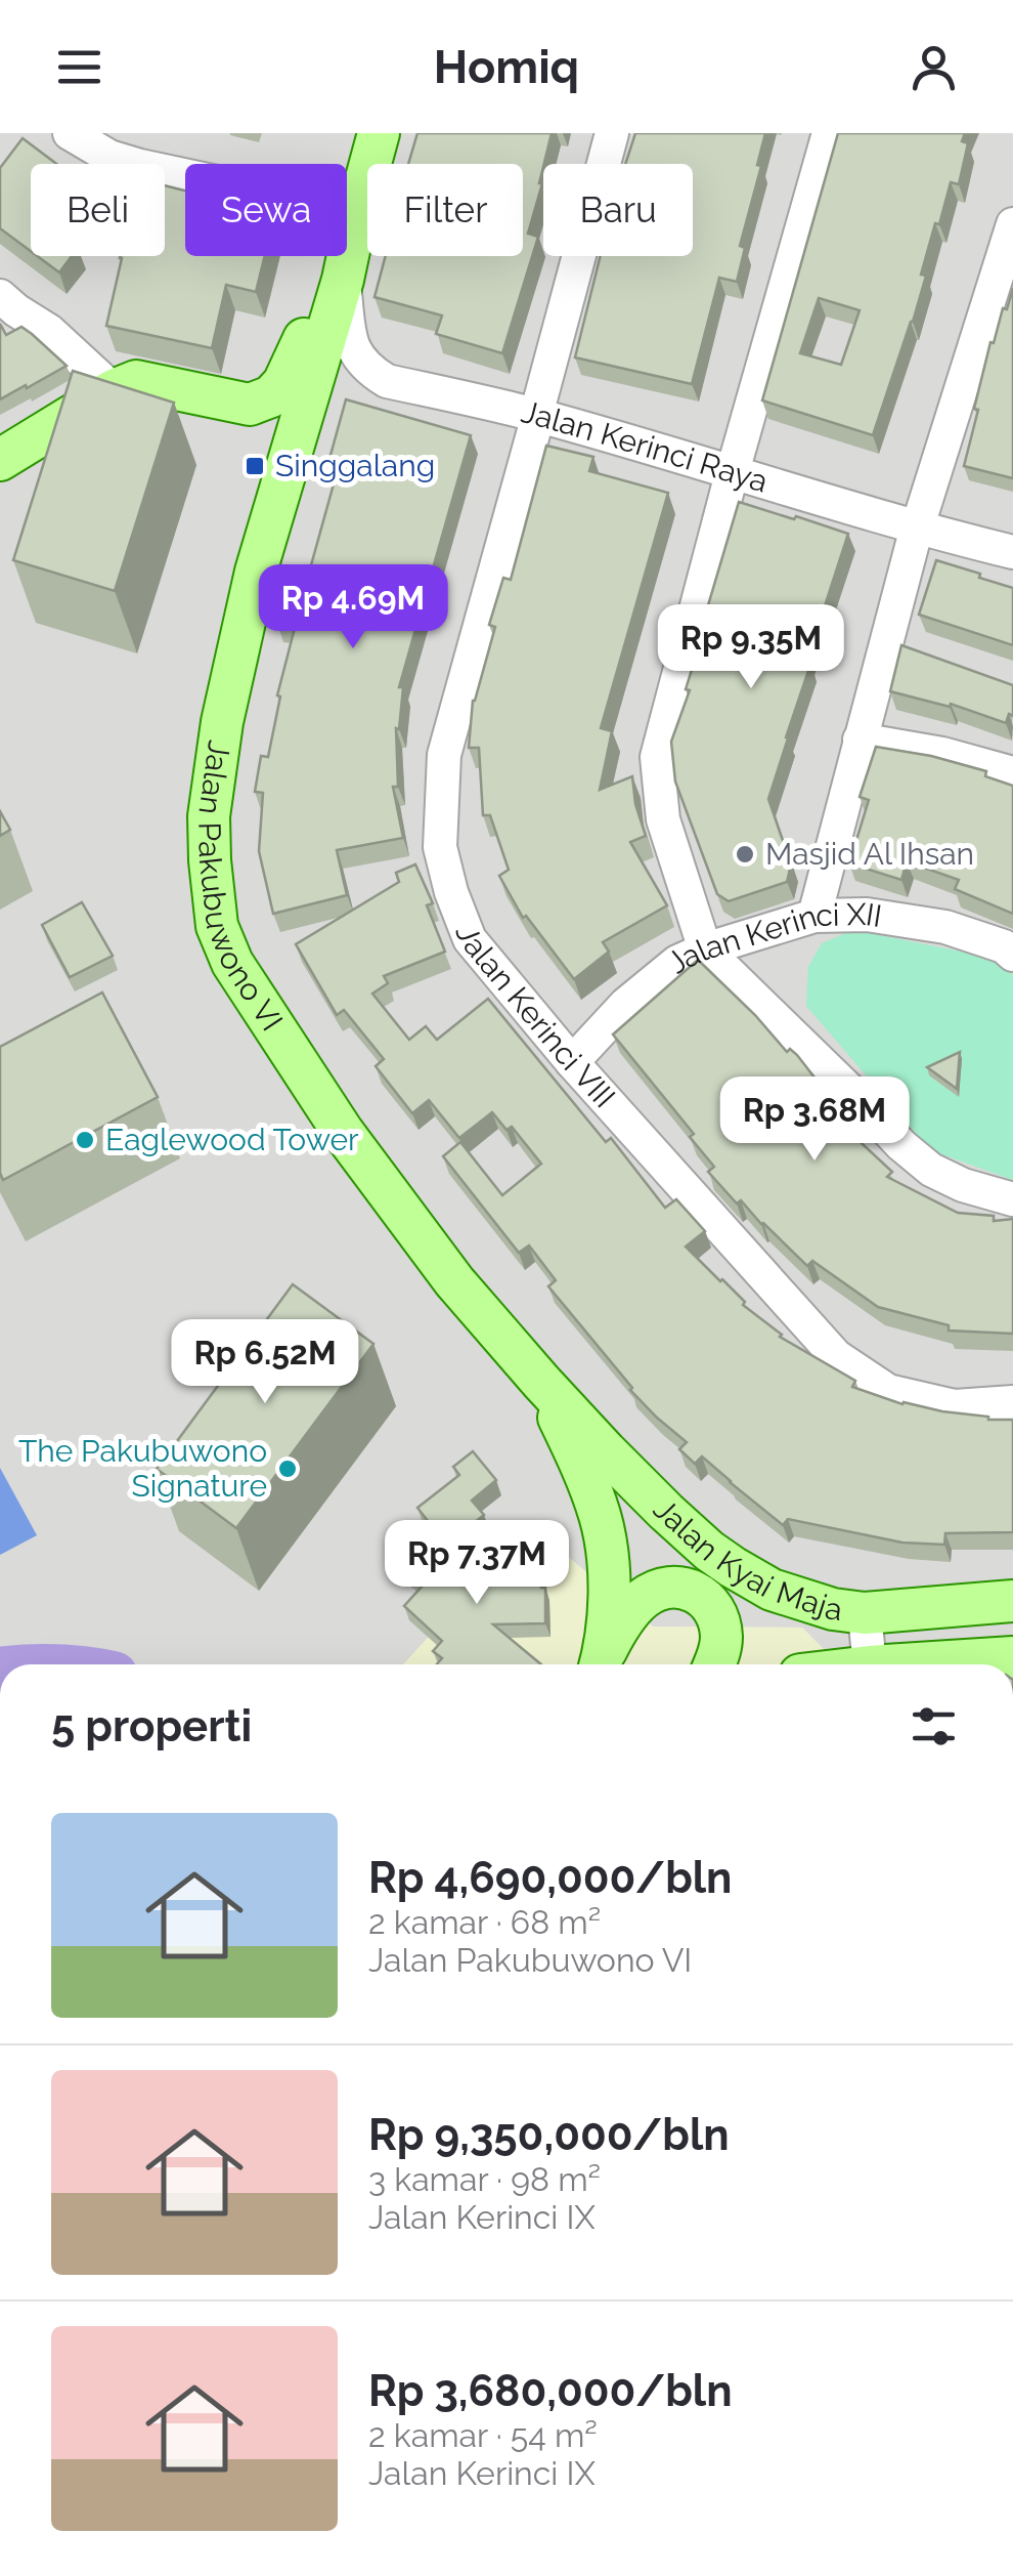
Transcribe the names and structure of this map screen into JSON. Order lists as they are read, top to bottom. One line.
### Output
{"streets":{"main road":["Jalan Pakubuwono VI","Jalan Kyai Maja"],"street":["Jalan Kerinci Raya","Jalan Kerinci XII","Jalan Kerinci VIII"]},"crossings":[["Jalan Kerinci Raya","Jalan Pakubuwono VI"],["Jalan Kerinci Raya","Jalan Kerinci VIII"],["Jalan Pakubuwono VI","Jalan Kyai Maja"],["Jalan Kerinci XII","Jalan Kerinci VIII"]],"places":{"transit":["Singgalang"],"other":["Masjid Al Ihsan","Eaglewood Tower","The Pakubuwono Signature"]},"page":{"header":"Homiq","chip":["Beli","Sewa","Filter","Baru"],"price":["Rp 4.69M","Rp 9.35M","Rp 3.68M","Rp 6.52M","Rp 7.37M"],"heading":"5 properti","list":[{"name":"Rp 4,690,000/bln","note":"2 kamar · 68 m² · Jalan Pakubuwono VI"},{"name":"Rp 9,350,000/bln","note":"3 kamar · 98 m² · Jalan Kerinci IX"},{"name":"Rp 3,680,000/bln","note":"2 kamar · 54 m² · Jalan Kerinci IX"}]}}
